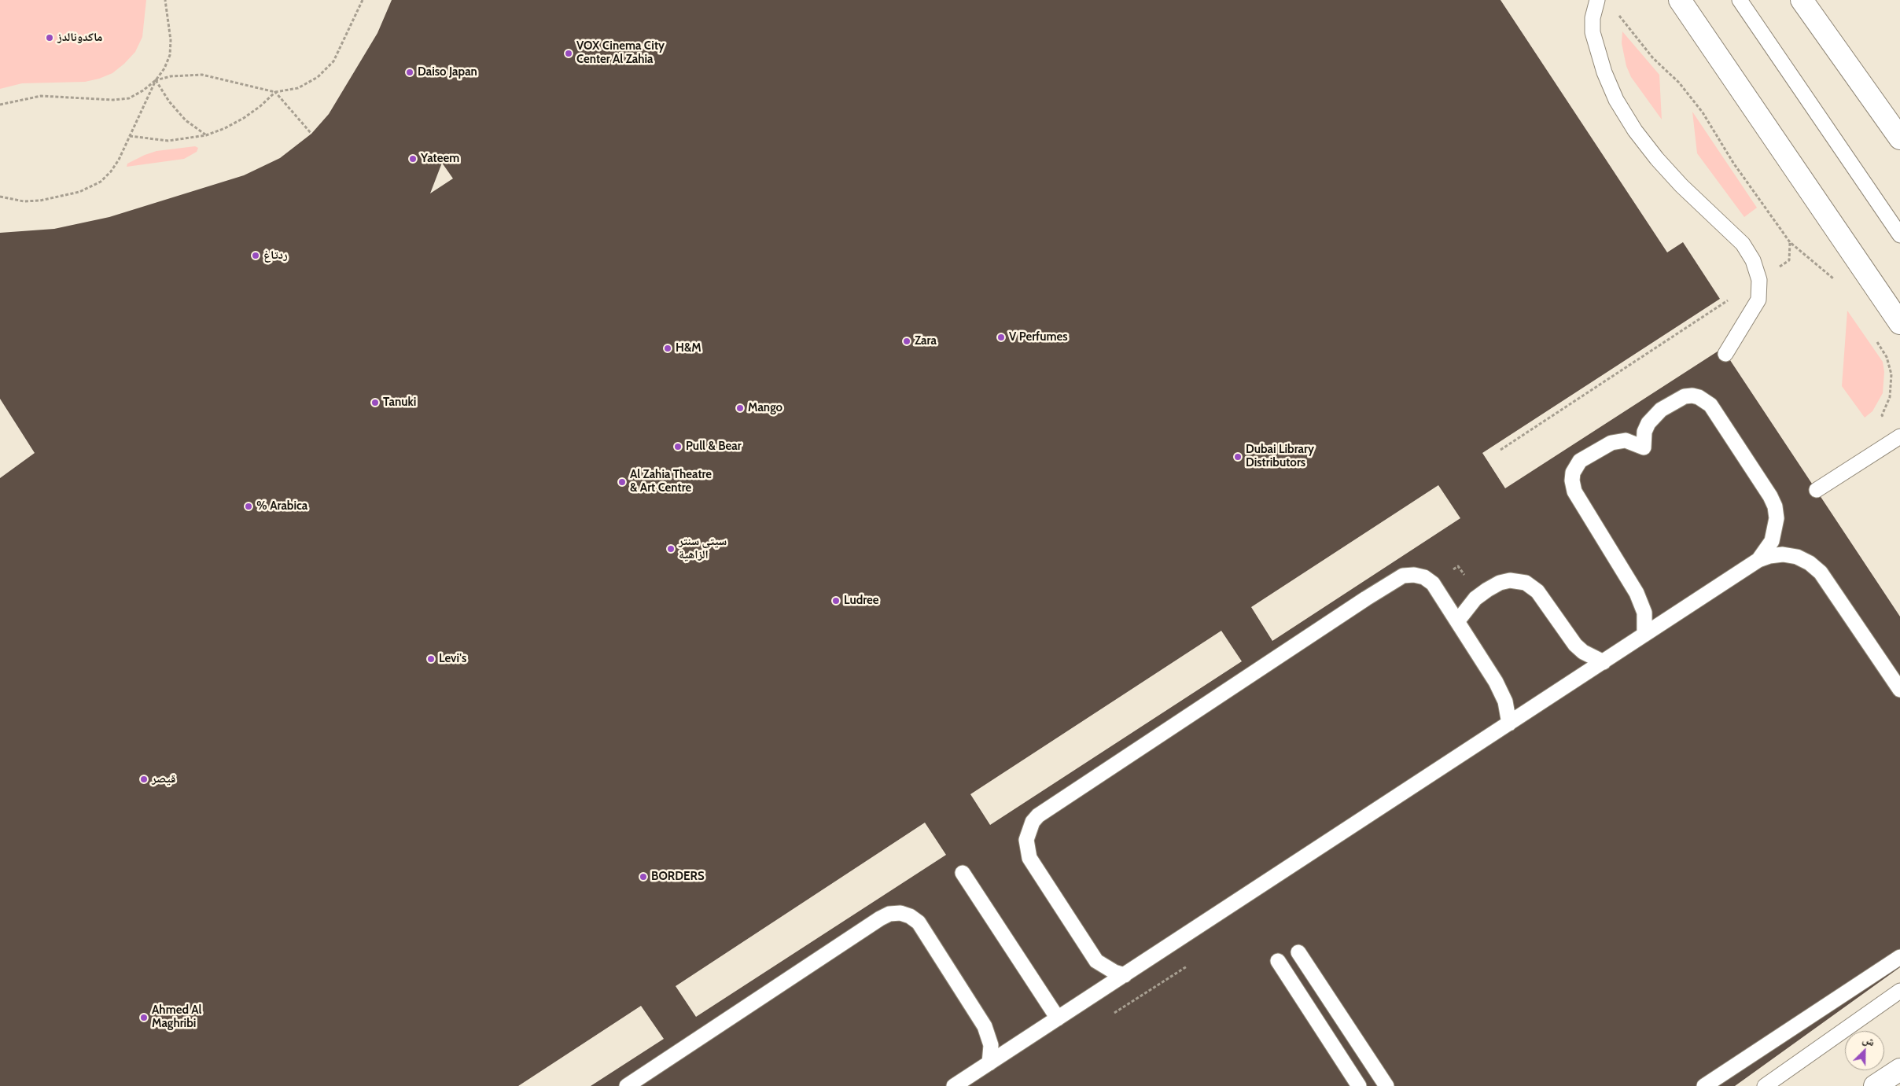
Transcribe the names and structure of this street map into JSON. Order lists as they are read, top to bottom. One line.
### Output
{"places":["ماكدونالدز","VOX Cinema City Center Al Zahia","Daiso Japan","Yateem","ردتاغ","V Perfumes","Zara","H&M","Tanuki","Mango","Pull & Bear","Dubai Library Distributors","Al Zahia Theatre & Art Centre","% Arabica","سيتي سنتر الزاهية","Ludree","Levi's","قيصر","BORDERS","Ahmed Al Maghribi"],"north":"top right"}
